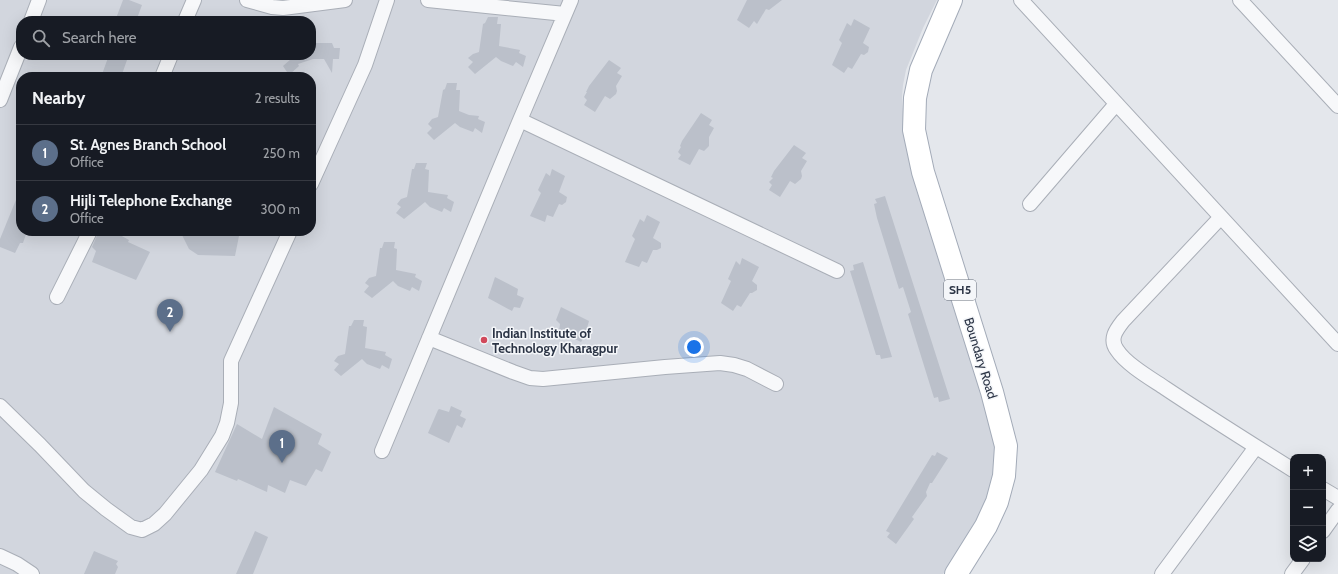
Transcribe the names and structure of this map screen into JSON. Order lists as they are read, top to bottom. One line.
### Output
{"streets":{"main road":["SH5","Boundary Road"]},"places":["Indian Institute of Technology Kharagpur"],"page":{"search":"Search here","heading":["Nearby","2 results"],"list":[{"mark":"1","name":"St. Agnes Branch School","note":"Office","value":"250 m"},{"mark":"2","name":"Hijli Telephone Exchange","note":"Office","value":"300 m"}],"pins":["2","1"],"map_buttons":["+","−"]}}
